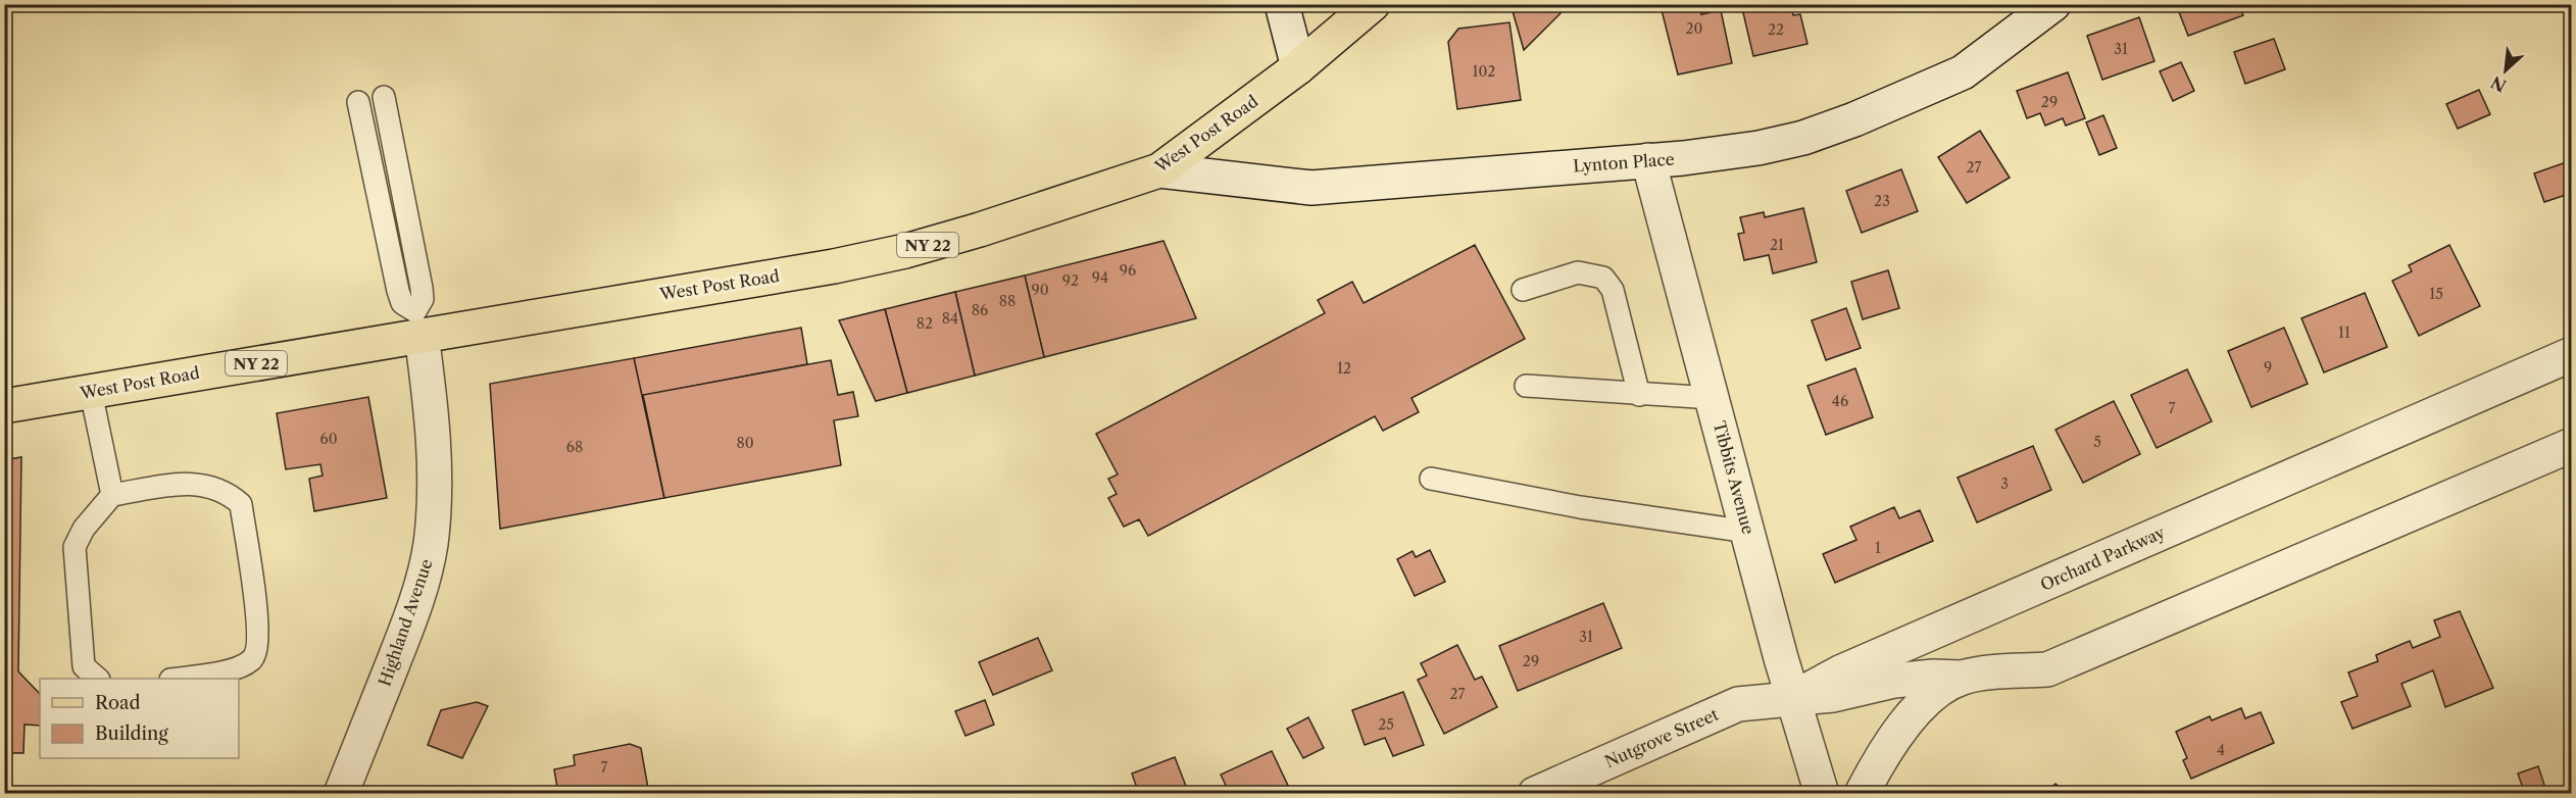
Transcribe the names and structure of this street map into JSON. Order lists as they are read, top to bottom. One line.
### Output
{"streets":{"main road":["West Post Road","NY 22"],"street":["Lynton Place","Tibbits Avenue","Orchard Parkway","Highland Avenue","Nutgrove Street"]},"crossings":[["West Post Road","Lynton Place"],["West Post Road","Highland Avenue"],["Lynton Place","Tibbits Avenue"],["Tibbits Avenue","Orchard Parkway"],["Tibbits Avenue","Nutgrove Street"],["Orchard Parkway","Nutgrove Street"]],"house_numbers":["20","22","31","102","29","27","23","21","96","94","92","90","15","88","86","84","82","11","9","12","46","7","60","5","80","68","3","1","31","29","27","25","4","7"],"legend":["Road","Building"],"north":"bottom left"}
